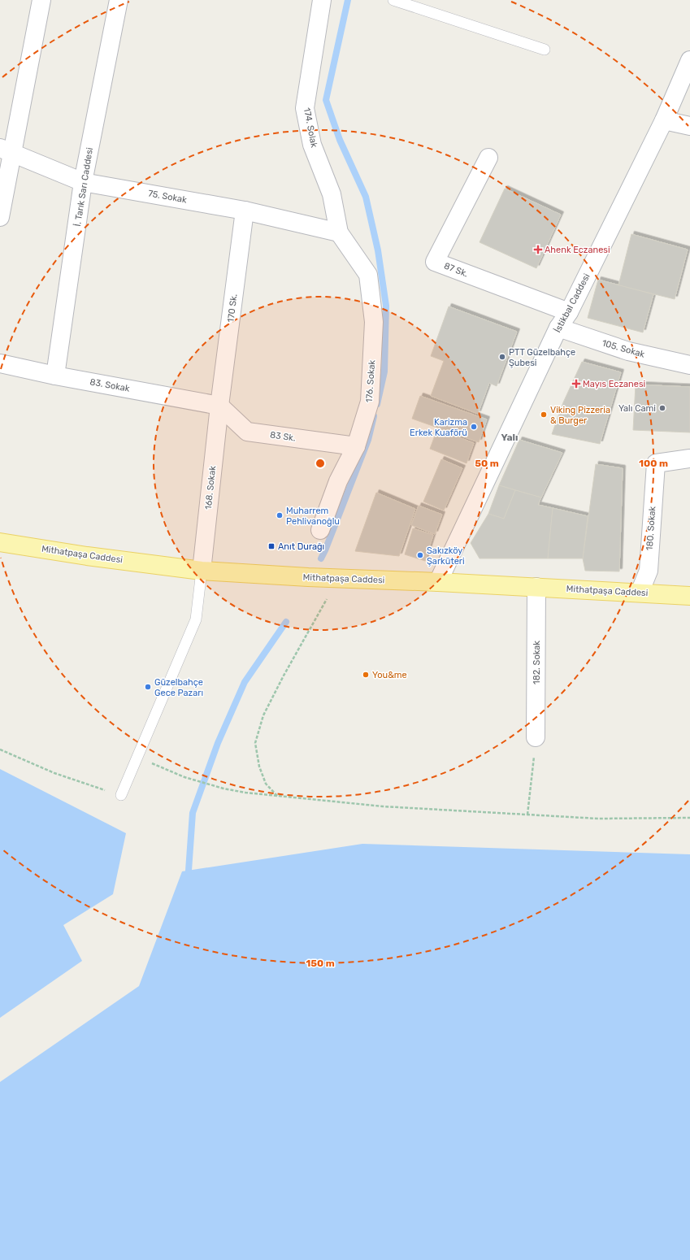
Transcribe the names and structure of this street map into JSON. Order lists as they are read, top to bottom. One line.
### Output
{"streets":{"main road":["Mithatpaşa Caddesi"],"street":["174. Solak","İ. Tarık Sarı Caddesi","75. Sokak","87 Sk.","İstikbal Caddesi","170 Sk.","105. Sokak","176. Sokak","83. Sokak","83 Sk.","168. Sokak","180. Sokak","182. Sokak"]},"crossings":[["174. Solak","75. Sokak"],["174. Solak","176. Sokak"],["İ. Tarık Sarı Caddesi","75. Sokak"],["İ. Tarık Sarı Caddesi","83. Sokak"],["75. Sokak","170 Sk."],["75. Sokak","176. Sokak"],["87 Sk.","İstikbal Caddesi"],["İstikbal Caddesi","105. Sokak"],["İstikbal Caddesi","Mithatpaşa Caddesi"],["170 Sk.","83. Sokak"],["170 Sk.","83 Sk."],["170 Sk.","168. Sokak"],["176. Sokak","83 Sk."],["83. Sokak","83 Sk."],["83. Sokak","168. Sokak"],["83 Sk.","168. Sokak"],["168. Sokak","Mithatpaşa Caddesi"],["180. Sokak","Mithatpaşa Caddesi"],["Mithatpaşa Caddesi","182. Sokak"]],"districts":["Yalı"],"places":{"health":["Ahenk Eczanesi","Mayıs Eczanesi"],"other":["PTT Güzelbahçe Şubesi","Yalı Cami","Viking Pizzeria & Burger","Karizma Erkek Kuaförü","Muharrem Pehlivanoğlu","Sakızköy Şarküteri","You&me","Güzelbahçe Gece Pazarı"],"transit":["Anıt Durağı"]},"rings":["50 m","100 m","150 m"]}
